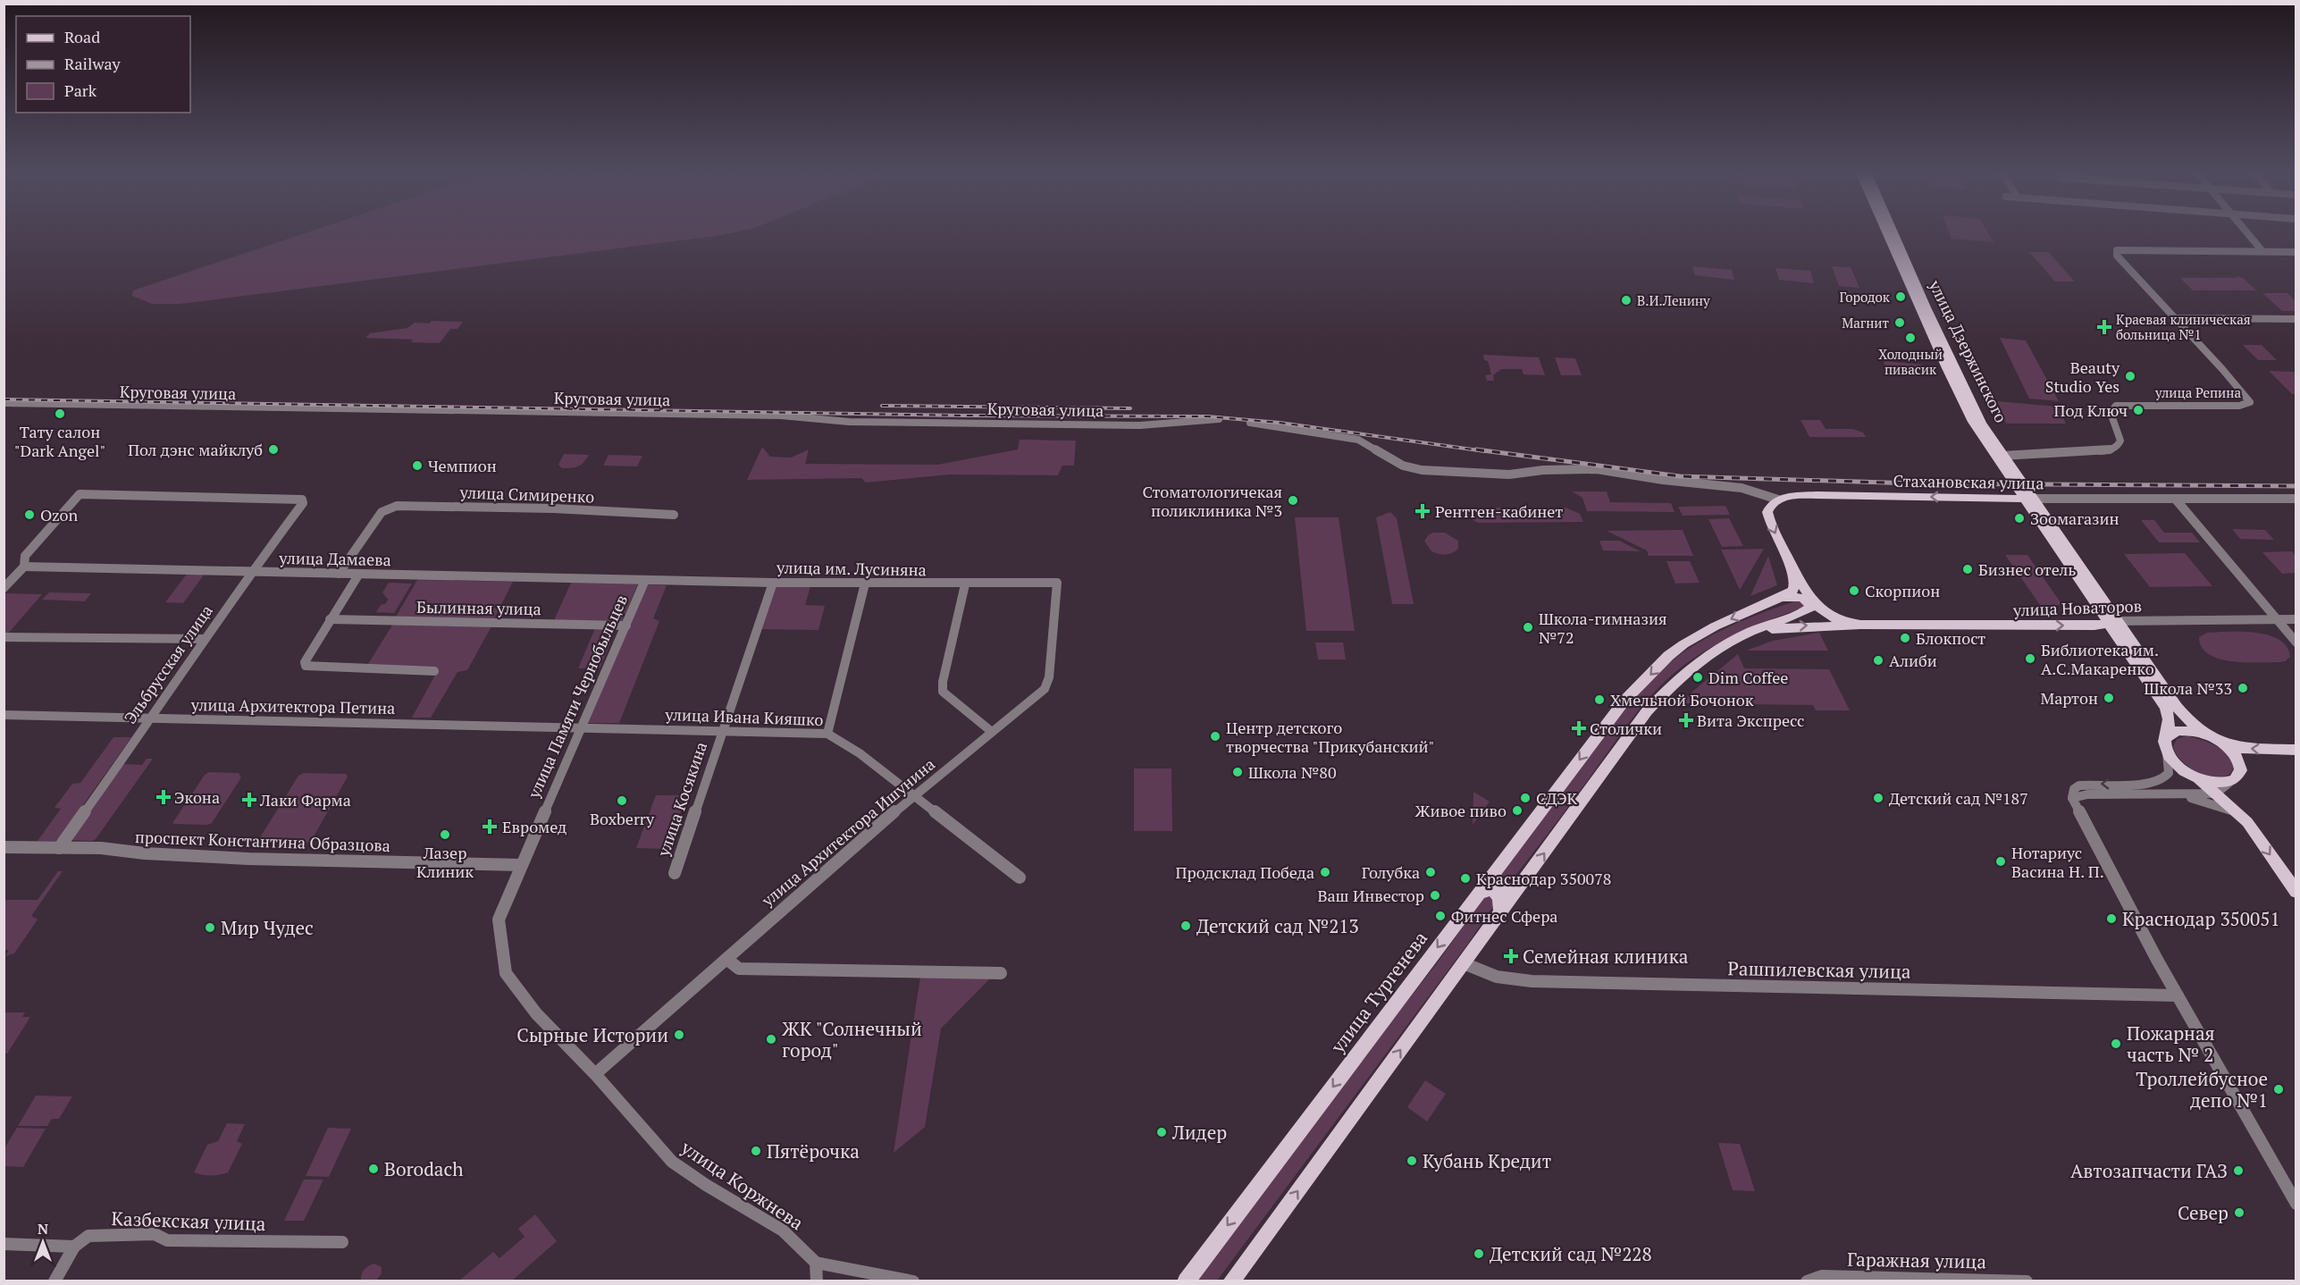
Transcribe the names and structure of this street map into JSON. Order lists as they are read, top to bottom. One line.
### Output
{"streets":{"main road":["улица Дзержинского","Стахановская улица","улица Новаторов","улица Тургенева"],"street":["Круговая улица","улица Репина","улица Симиренко","улица Дамаева","улица им. Лусиняна","Былинная улица","Эльбрусская улица","улица Памяти Чернобыльцев","улица Архитектора Петина","улица Ивана Кияшко","улица Косякина","улица Архитектора Ишунина","проспект Константина Образцова","Рашпилевская улица","улица Коржнева","Казбекская улица","Гаражная улица"]},"crossings":[["улица Дзержинского","улица Репина"],["улица Дзержинского","Стахановская улица"],["улица Дзержинского","улица Новаторов"],["улица Симиренко","улица Дамаева"],["улица Дамаева","улица им. Лусиняна"],["улица Дамаева","Эльбрусская улица"],["улица Дамаева","улица Памяти Чернобыльцев"],["улица им. Лусиняна","улица Памяти Чернобыльцев"],["улица им. Лусиняна","улица Косякина"],["улица им. Лусиняна","улица Архитектора Ишунина"],["Былинная улица","улица Памяти Чернобыльцев"],["Эльбрусская улица","улица Архитектора Петина"],["Эльбрусская улица","проспект Константина Образцова"],["улица Памяти Чернобыльцев","улица Архитектора Петина"],["улица Памяти Чернобыльцев","улица Ивана Кияшко"],["улица Памяти Чернобыльцев","проспект Константина Образцова"],["улица Памяти Чернобыльцев","улица Коржнева"],["улица Архитектора Петина","улица Ивана Кияшко"],["улица Ивана Кияшко","улица Косякина"],["улица Ивана Кияшко","улица Архитектора Ишунина"],["улица Архитектора Ишунина","улица Коржнева"]],"one_way":["Стахановская улица","улица Новаторов"],"places":{"other":["Городок","В.И.Ленину","Магнит","Холодный пивасик","Beauty Studio Yes","Под Ключ","Тату салон \"Dark Angel\"","Пол дэнс майклуб","Чемпион","Стоматологичекая поликлиника №3","Ozon","Зоомагазин","Бизнес отель","Скорпион","Школа-гимназия №72","Блокпост","Библиотека им. А.С.Макаренко","Алиби","Dim Coffee","Школа №33","Мартон","Хмельной Бочонок","Центр детского творчества \"Прикубанский\"","Школа №80","СДЭК","Детский сад №187","Boxberry","Живое пиво","Лазер Клиник","Нотариус Васина Н. П.","Продсклад Победа","Голубка","Краснодар 350078","Ваш Инвестор","Фитнес Сфера","Краснодар 350051","Детский сад №213","Мир Чудес","Сырные Истории","ЖК \"Солнечный город\"","Пожарная часть № 2","Троллейбусное депо №1","Лидер","Пятёрочка","Кубань Кредит","Borodach","Автозапчасти ГАЗ","Север","Детский сад №228"],"health":["Краевая клиническая больница №1","Рентген-кабинет","Вита Экспресс","Столички","Экона","Лаки Фарма","Евромед","Семейная клиника"]},"legend":["Road","Railway","Park"],"north":"top"}
